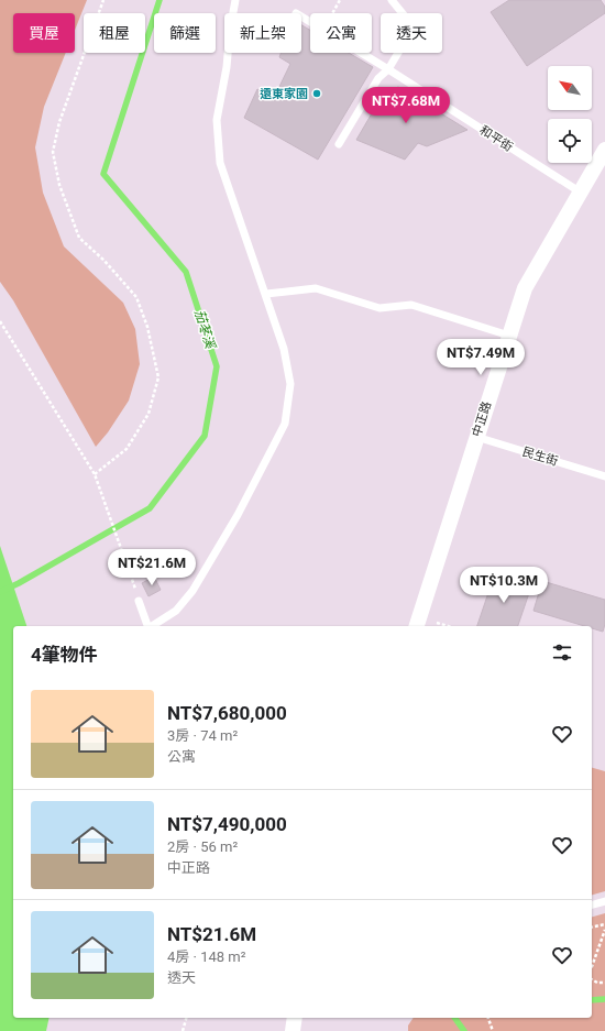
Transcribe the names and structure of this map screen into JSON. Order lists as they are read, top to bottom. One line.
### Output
{"streets":{"street":["中正路"],"lane":["和平街","民生街"]},"crossings":[["和平街","中正路"],["中正路","民生街"]],"water":["茄苳溪"],"places":["遠東家園"],"north":"top left","page":{"chip":["買屋","租屋","篩選","新上架","公寓","透天"],"price":["NT$7.68M","NT$7.49M","NT$21.6M","NT$10.3M"],"heading":"4筆物件","list":[{"name":"NT$7,680,000","note":"3房 · 74 m² · 公寓"},{"name":"NT$7,490,000","note":"2房 · 56 m² · 中正路"},{"name":"NT$21.6M","note":"4房 · 148 m² · 透天"}]}}
